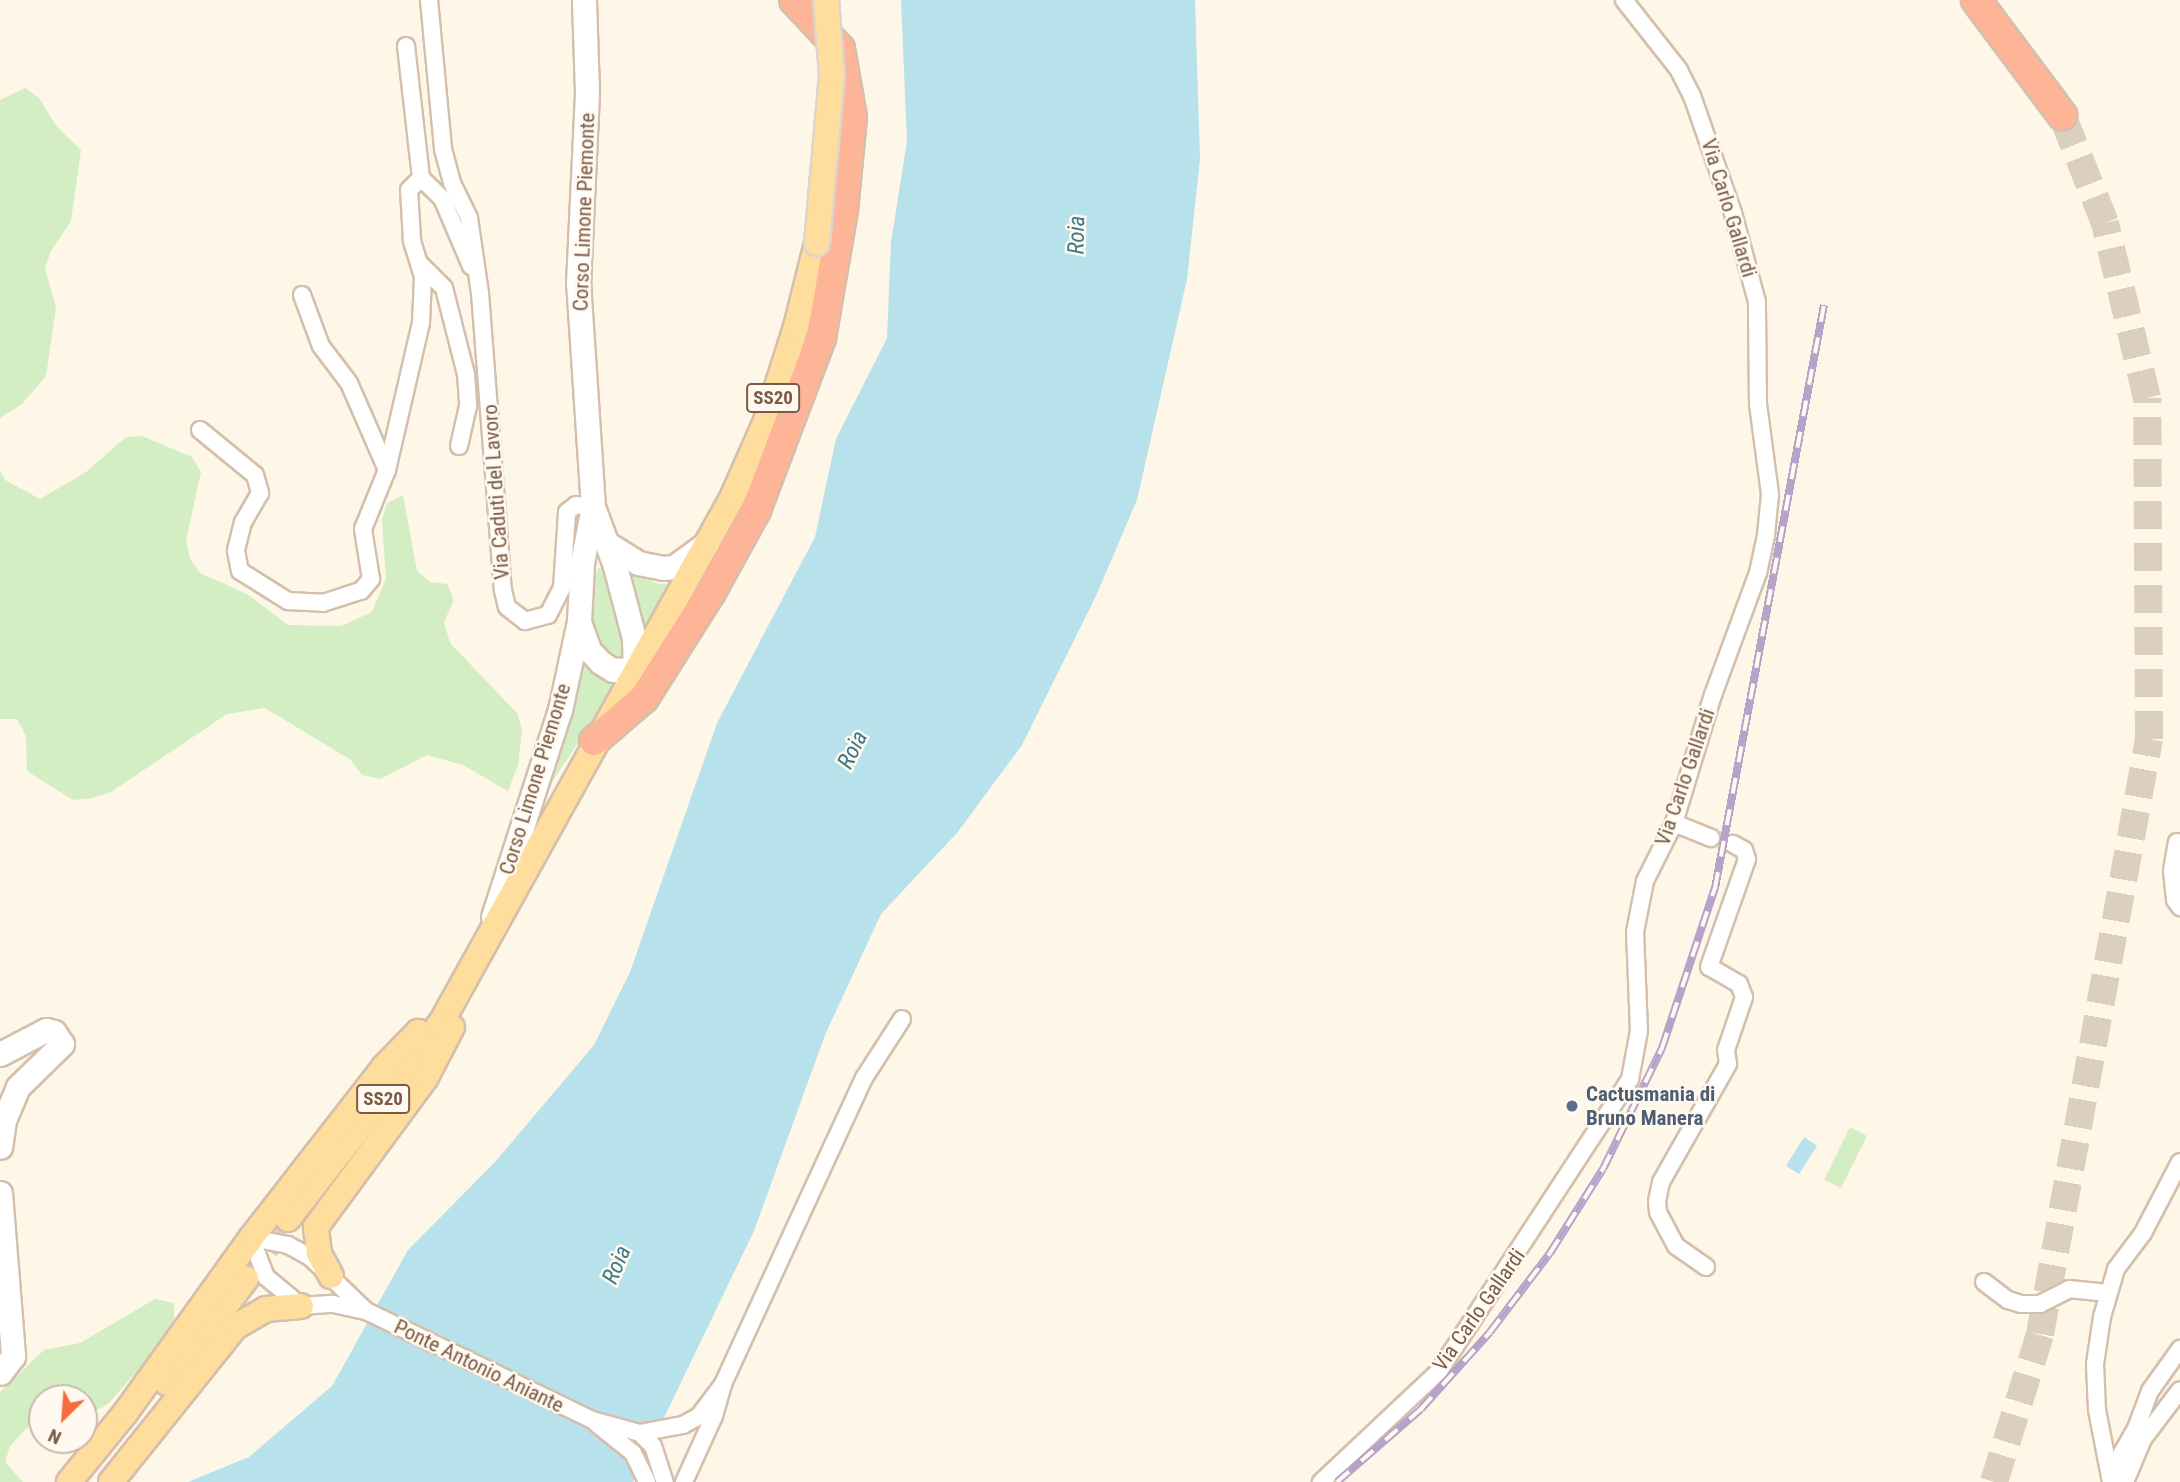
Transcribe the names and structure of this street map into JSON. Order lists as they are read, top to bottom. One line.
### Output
{"streets":{"main road":["Corso Limone Piemonte","SS20"],"street":["Via Carlo Gallardi","Via Caduti del Lavoro","Ponte Antonio Aniante"]},"crossings":[["Corso Limone Piemonte","SS20"],["Corso Limone Piemonte","Via Caduti del Lavoro"]],"water":["Roia"],"places":["Cactusmania di Bruno Manera"],"north":"bottom left"}
